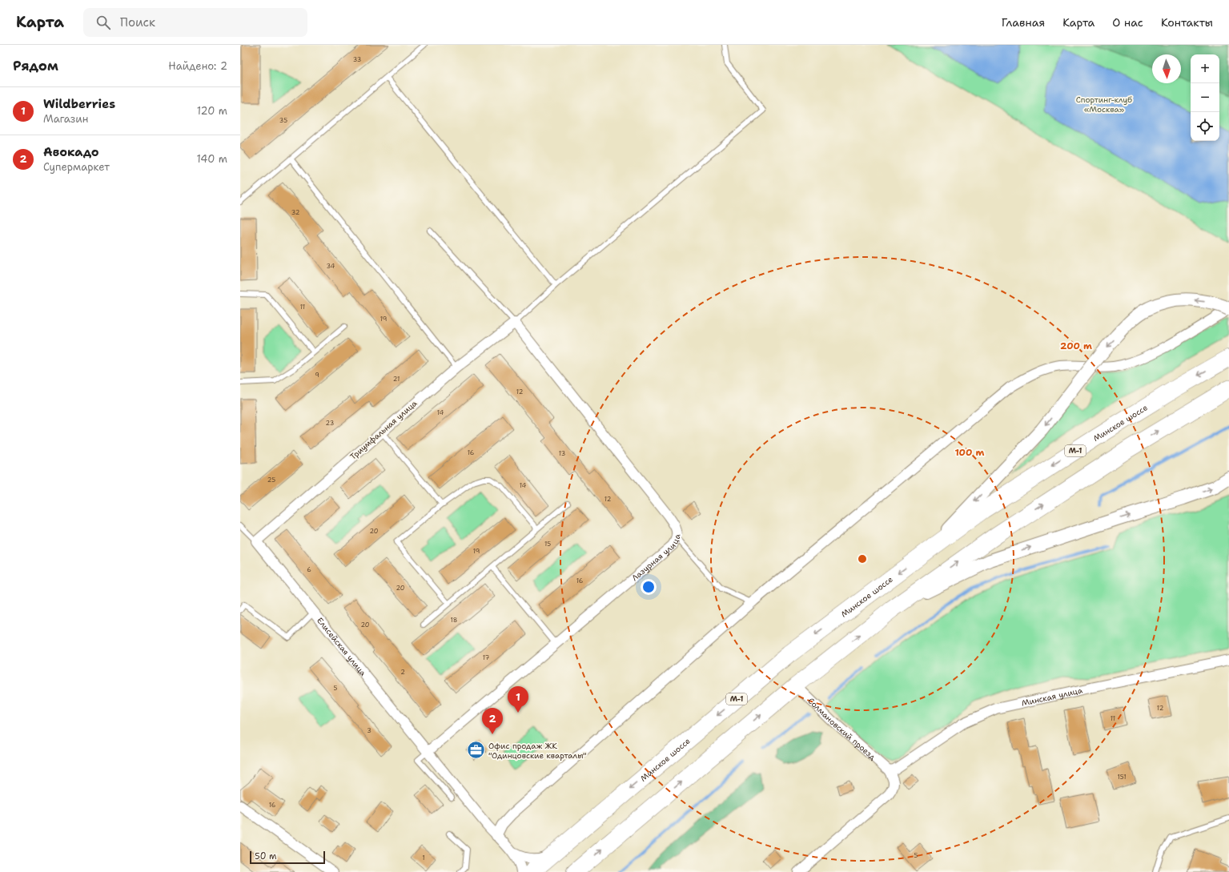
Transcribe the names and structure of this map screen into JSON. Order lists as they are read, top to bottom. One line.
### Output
{"streets":{"highway":["Минское шоссе","М-1"],"street":["Триумфальная улица","Лазурная улица","Елисейская улица","Минская улица","Солмановский проезд"]},"crossings":[["Триумфальная улица","Лазурная улица"],["Триумфальная улица","Елисейская улица"],["Лазурная улица","Елисейская улица"],["Минская улица","Солмановский проезд"]],"parks":["Спортинг-клуб «Москва»"],"places":{"office":["Офис продаж ЖК \"Одинцовские кварталы\""]},"house_numbers":["33","35","32","34","11","19","9","21","12","14","23","16","13","25","14","12","20","15","19","6","16","20","18","20","17","2","5","12","11","3","151","16","5","1"],"scale_bar":"50 m","north":"bottom","page":{"header":"Карта","search":"Поиск","nav":["Главная","Карта","О нас","Контакты"],"heading":["Рядом","Найдено: 2"],"map_buttons":["+","−"],"list":[{"mark":"1","name":"Wildberries","note":"Магазин","value":"120 m"},{"mark":"2","name":"Авокадо","note":"Супермаркет","value":"140 m"}],"pins":["1","2"],"scale":"50 m"},"rings":["200 m","100 m"]}
